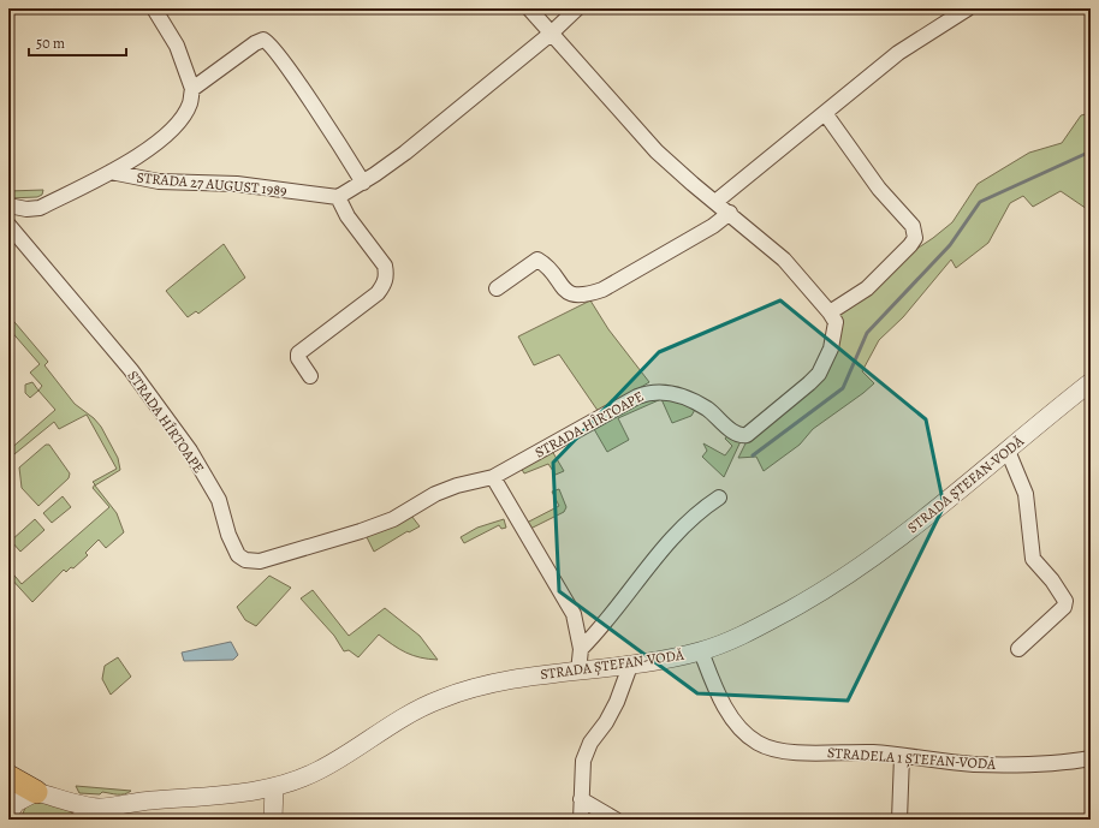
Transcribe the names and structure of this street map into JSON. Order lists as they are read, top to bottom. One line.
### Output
{"streets":{"street":["STRADA 27 AUGUST 1989","STRADA HÎRTOAPE","STRADA ȘTEFAN-VODĂ","STRADELA 1 ȘTEFAN-VODĂ"]},"crossings":[["STRADA ȘTEFAN-VODĂ","STRADELA 1 ȘTEFAN-VODĂ"]],"scale_bar":"50 m"}
